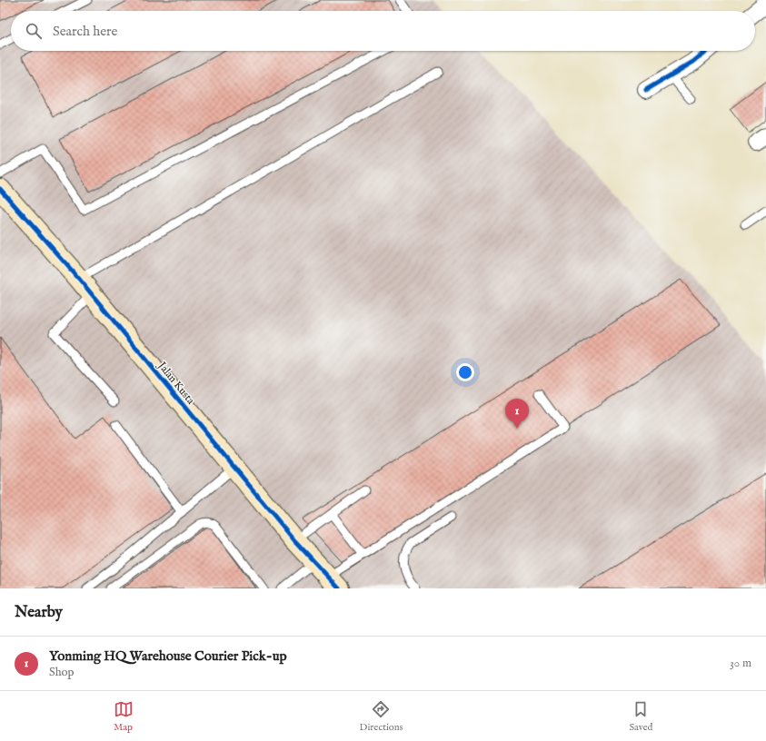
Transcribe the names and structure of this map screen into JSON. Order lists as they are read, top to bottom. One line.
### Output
{"streets":{"street":["Jalan Kusta"]},"page":{"search":"Search here","pins":"1","heading":"Nearby","list":[{"mark":"1","name":"Yonming HQ Warehouse Courier Pick-up","note":"Shop","value":"30 m"}],"nav":["Map","Directions","Saved"]}}
